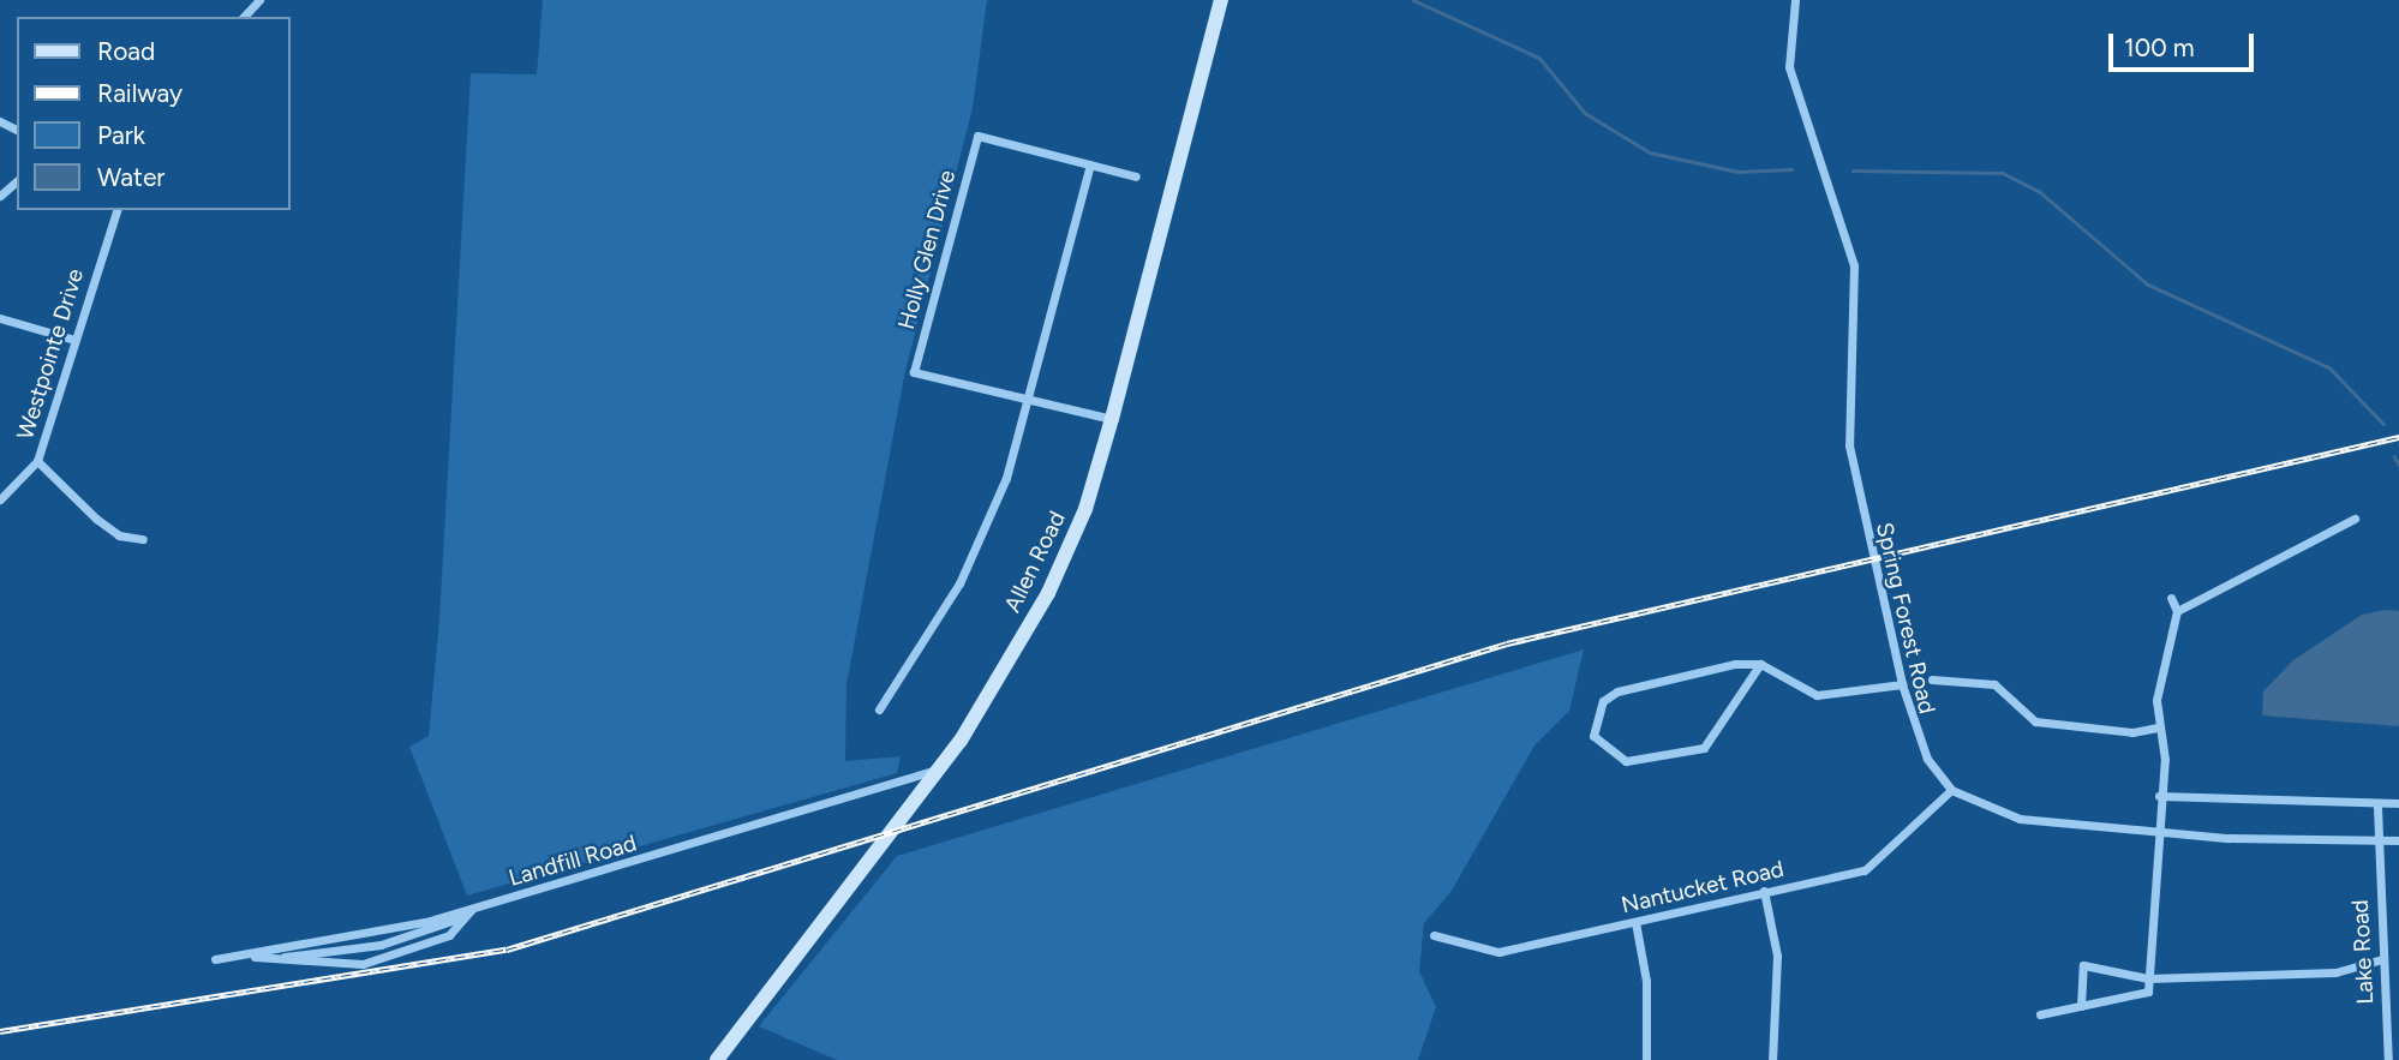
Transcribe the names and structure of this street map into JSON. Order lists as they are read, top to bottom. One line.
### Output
{"streets":{"main road":["Allen Road"],"street":["Holly Glen Drive","Westpointe Drive","Spring Forest Road","Landfill Road","Nantucket Road","Lake Road"]},"crossings":[["Holly Glen Drive","Allen Road"],["Allen Road","Landfill Road"],["Spring Forest Road","Nantucket Road"]],"legend":["Road","Railway","Park","Water"],"scale_bar":"100 m"}
